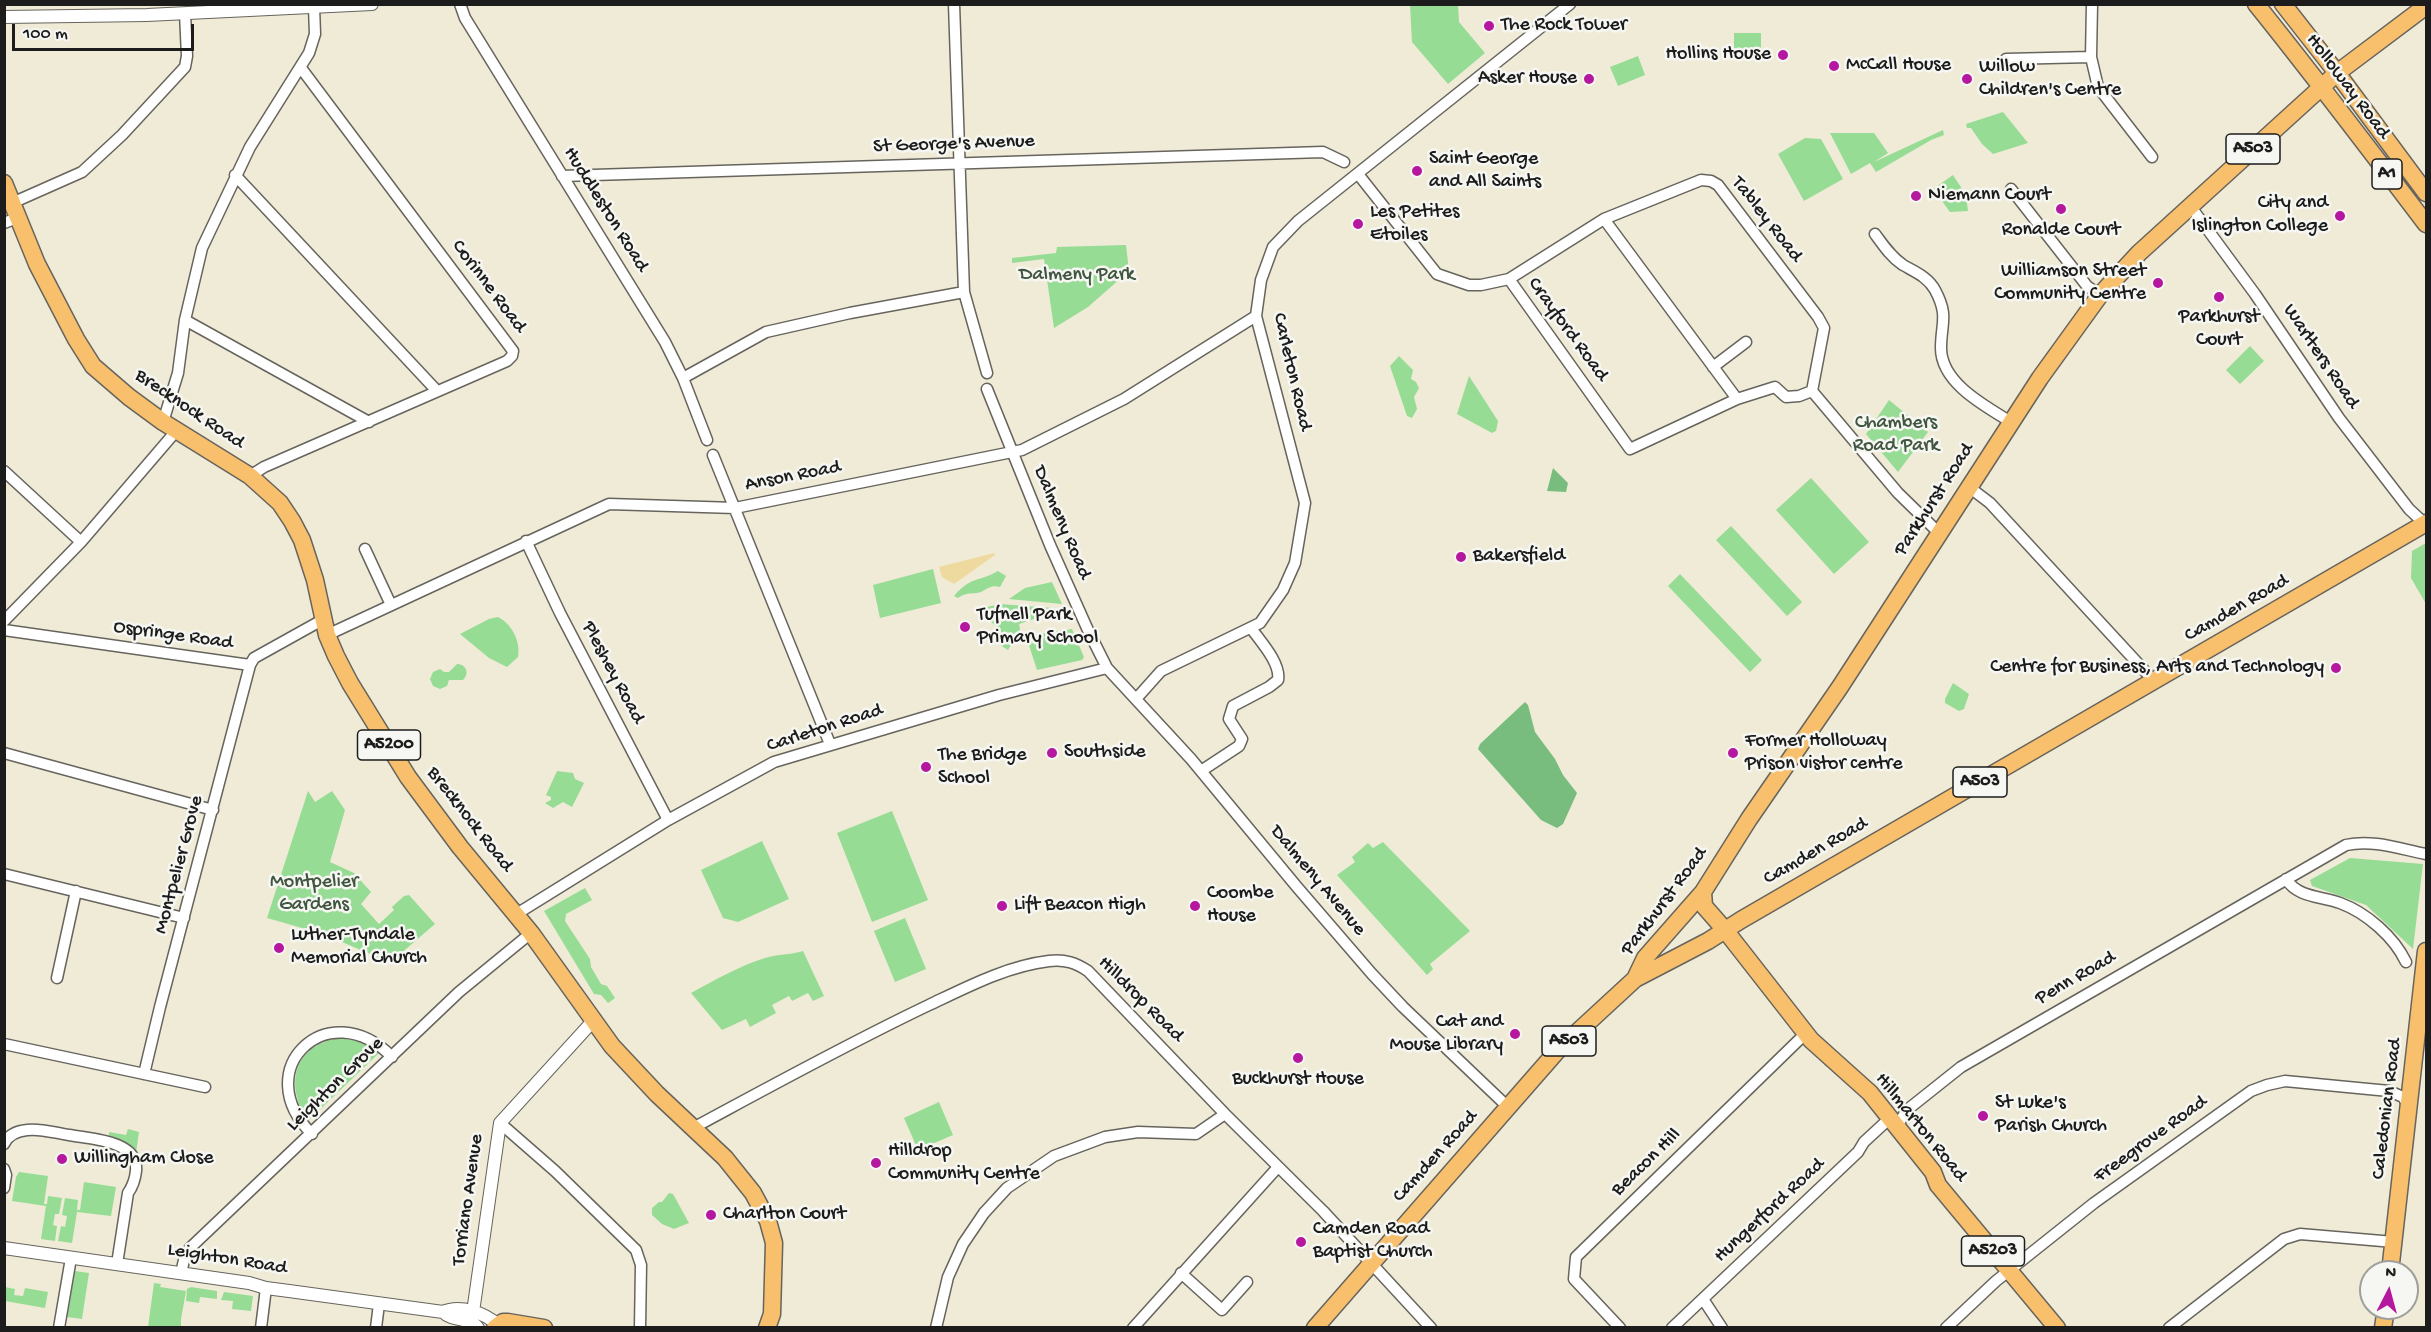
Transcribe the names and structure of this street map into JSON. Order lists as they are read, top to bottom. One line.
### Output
{"streets":{"main road":["Holloway Road","A503","A1","Brecknock Road","Parkhurst Road","Camden Road","A5200","Caledonian Road","Hillmarton Road","A5203","Leighton Road"],"street":["St George's Avenue","Huddleston Road","Tabley Road","Corinne Road","Crayford Road","Warlters Road","Carleton Road","Anson Road","Dalmeny Road","Ospringe Road","Pleshey Road","Montpelier Grove","Dalmeny Avenue","Penn Road","Hilldrop Road","Leighton Grove","Freegrove Road","Beacon Hill","Torriano Avenue","Hungerford Road"]},"crossings":[["Holloway Road","A503"],["Holloway Road","Parkhurst Road"],["St George's Avenue","Huddleston Road"],["A503","Parkhurst Road"],["Tabley Road","Crayford Road"],["Corinne Road","Brecknock Road"],["Crayford Road","Carleton Road"],["Warlters Road","Parkhurst Road"],["Warlters Road","Camden Road"],["Carleton Road","Brecknock Road"],["Carleton Road","Anson Road"],["Carleton Road","Dalmeny Road"],["Carleton Road","Pleshey Road"],["Carleton Road","Dalmeny Avenue"],["Brecknock Road","Anson Road"],["Brecknock Road","Ospringe Road"],["Brecknock Road","Hilldrop Road"],["Brecknock Road","Leighton Grove"],["Brecknock Road","Torriano Avenue"],["Anson Road","Dalmeny Road"],["Anson Road","Ospringe Road"],["Anson Road","Pleshey Road"],["Parkhurst Road","Camden Road"],["Parkhurst Road","Hillmarton Road"],["Dalmeny Road","Dalmeny Avenue"],["Camden Road","Dalmeny Avenue"],["Camden Road","Hilldrop Road"],["Camden Road","Hillmarton Road"],["Ospringe Road","Montpelier Grove"],["Penn Road","Hillmarton Road"],["Penn Road","Hungerford Road"],["Leighton Grove","Leighton Road"],["Caledonian Road","Freegrove Road"],["Hillmarton Road","Freegrove Road"],["Hillmarton Road","Beacon Hill"],["Hillmarton Road","Hungerford Road"],["Torriano Avenue","Leighton Road"]],"parks":["Dalmeny Park","Chambers Road Park","Montpelier Gardens"],"places":["The Rock Tower","Hollins House","McCall House","Asker House","Willow Children's Centre","Saint George and All Saints","Niemann Court","Ronalde Court","City and Islington College","Les Petites Etoiles","Williamson Street Community Centre","Parkhurst Court","Bakersfield","Tufnell Park Primary School","Centre for Business, Arts and Technology","Southside","Former Holloway Prison vistor centre","The Bridge School","Lift Beacon High","Coombe House","Luther-Tyndale Memorial Church","Cat and Mouse Library","Buckhurst House","St Luke's Parish Church","Willingham Close","Hilldrop Community Centre","Charlton Court","Camden Road Baptist Church"],"scale_bar":"100 m","north":"top"}
